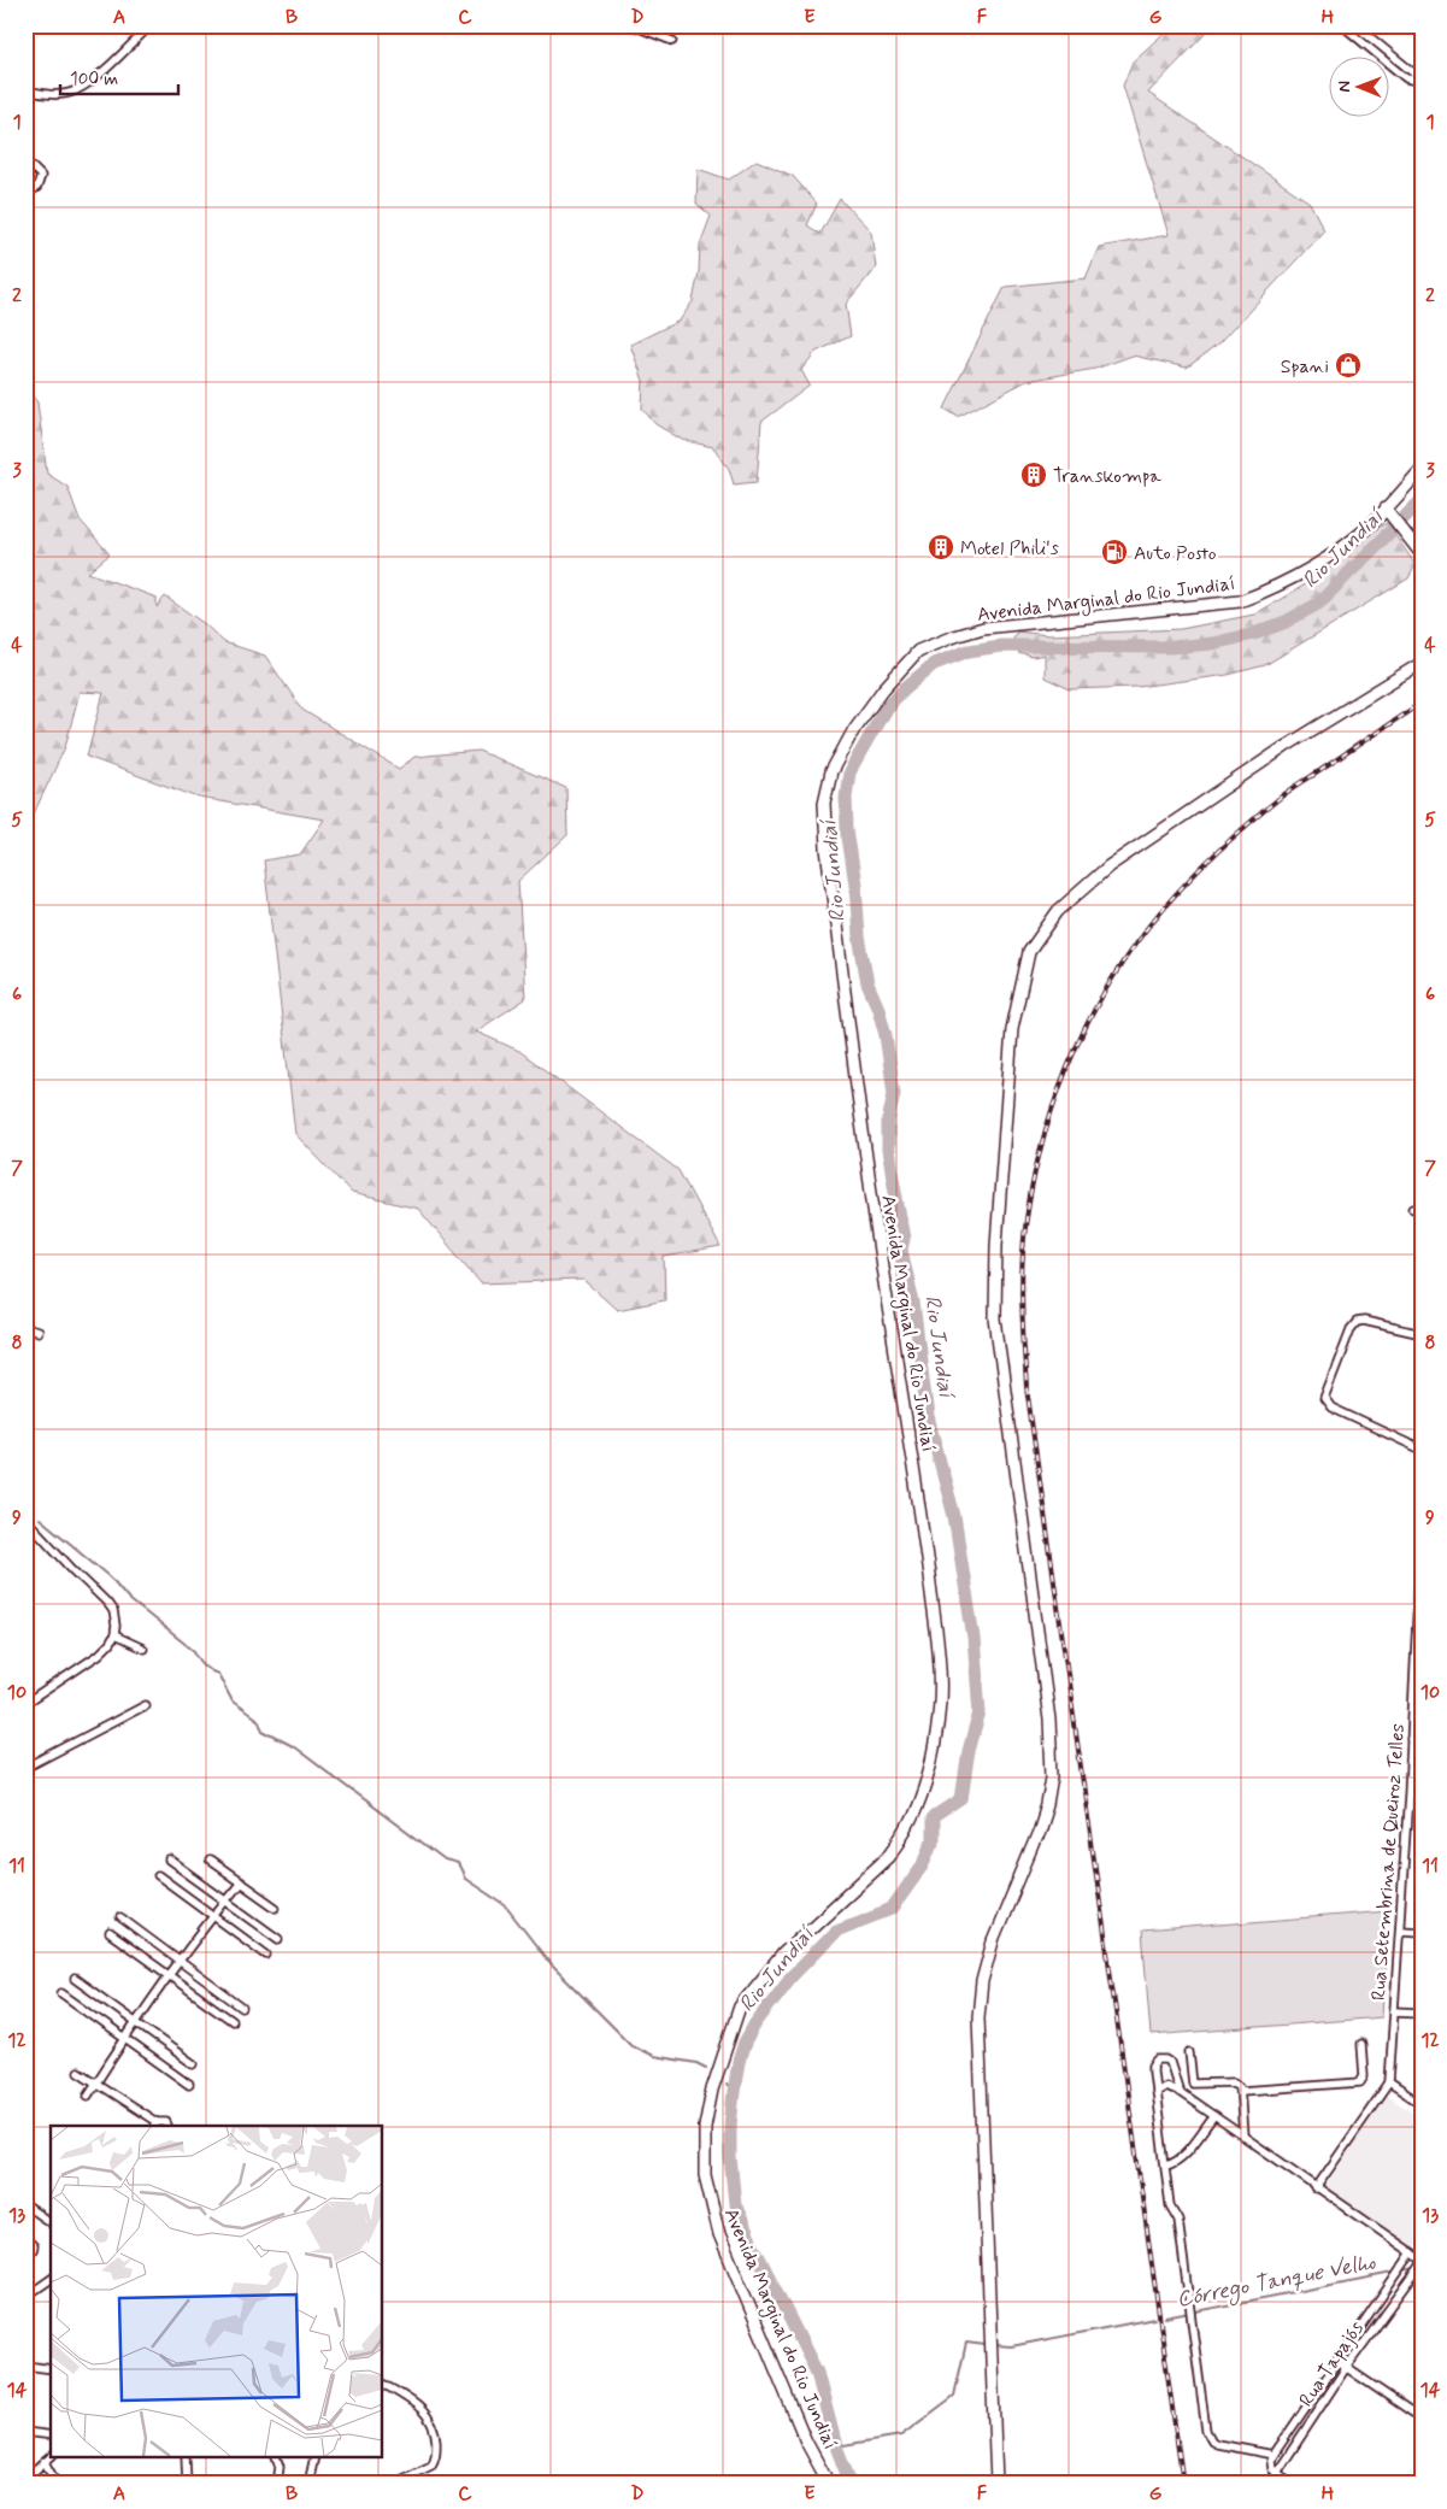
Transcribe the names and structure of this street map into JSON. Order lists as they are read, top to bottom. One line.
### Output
{"streets":{"main road":["Avenida Marginal do Rio Jundiaí"],"street":["Rua Setembrina de Queiroz Telles","Rua Tapajós"]},"water":["Rio Jundiaí","Córrego Tanque Velho"],"places":{"shop":["Spani"],"building":["Transkompa","Motel Phili's"],"fuel station":["Auto Posto"]},"scale_bar":"100 m","north":"left","grid":{"columns":["A","B","C","D","E","F","G","H"],"rows":["1","2","3","4","5","6","7","8","9","10","11","12","13","14"]}}
